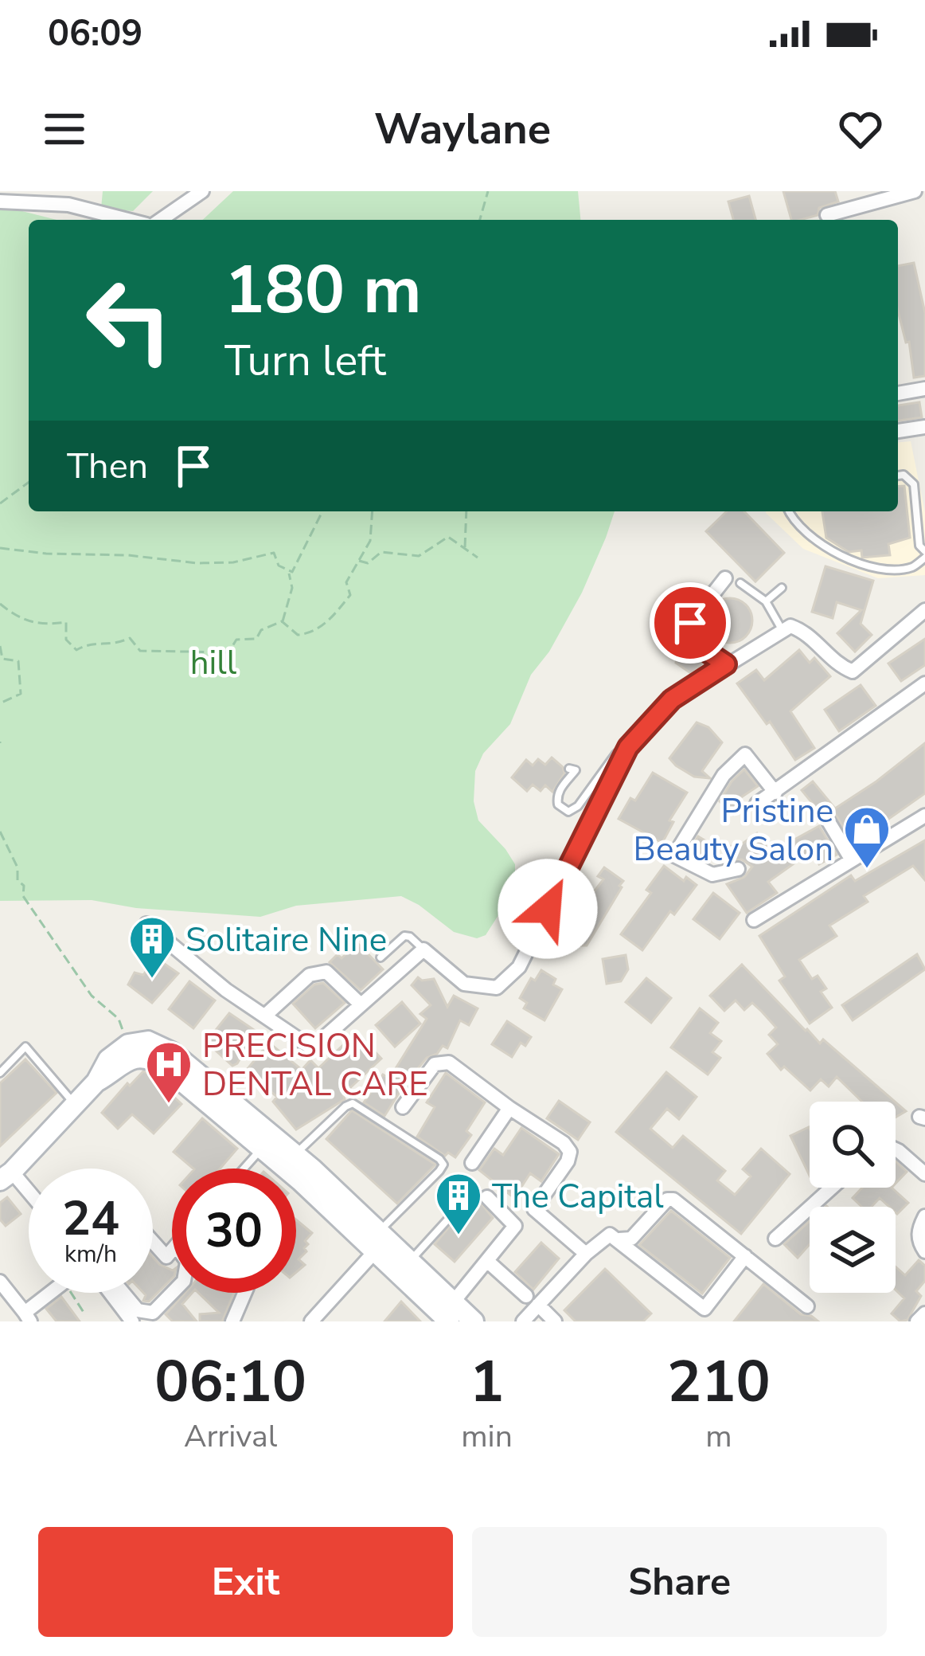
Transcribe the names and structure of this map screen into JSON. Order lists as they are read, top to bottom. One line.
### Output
{"parks":["hill"],"places":{"shop":["Pristine Beauty Salon"],"building":["Solitaire Nine","The Capital"],"hospital":["PRECISION DENTAL CARE"]},"page":{"status":"06:09","header":"Waylane","turn":["180 m","Turn left"],"then":"Then","speed":"24 km/h","limit":"30","eta":["06:10","Arrival","1","min","210","m"],"buttons":["Exit","Share"]}}
